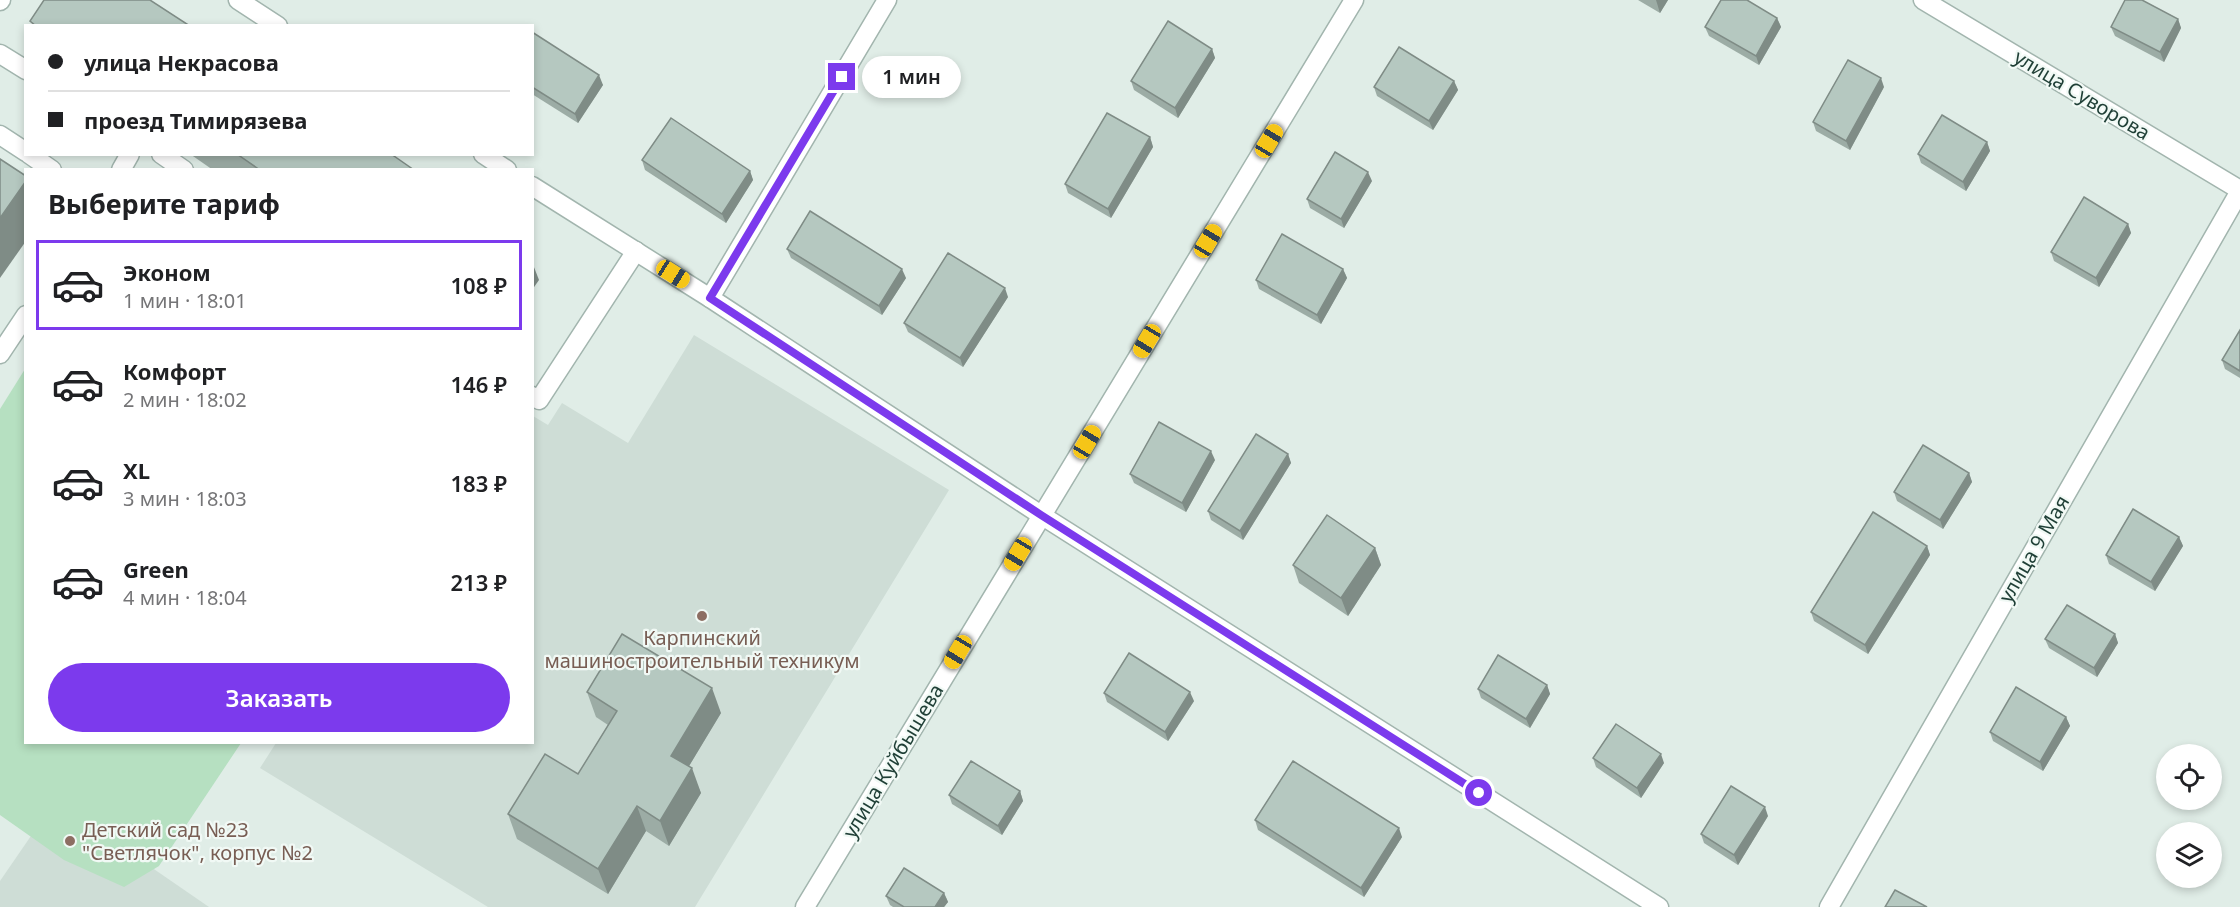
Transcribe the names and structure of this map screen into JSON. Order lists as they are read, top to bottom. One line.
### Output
{"streets":{"street":["улица Суворова","улица 9 Мая","улица Куйбышева"]},"crossings":[["улица Суворова","улица 9 Мая"]],"places":["Карпинский машиностроительный техникум","Детский сад №23 \"Светлячок\", корпус №2"],"page":{"banner":["улица Некрасова","проезд Тимирязева"],"bubble":"1 мин","heading":"Выберите тариф","list":[{"name":"Эконом","note":"1 мин · 18:01","value":"108 ₽"},{"name":"Комфорт","note":"2 мин · 18:02","value":"146 ₽"},{"name":"XL","note":"3 мин · 18:03","value":"183 ₽"},{"name":"Green","note":"4 мин · 18:04","value":"213 ₽"}],"buttons":"Заказать"}}
